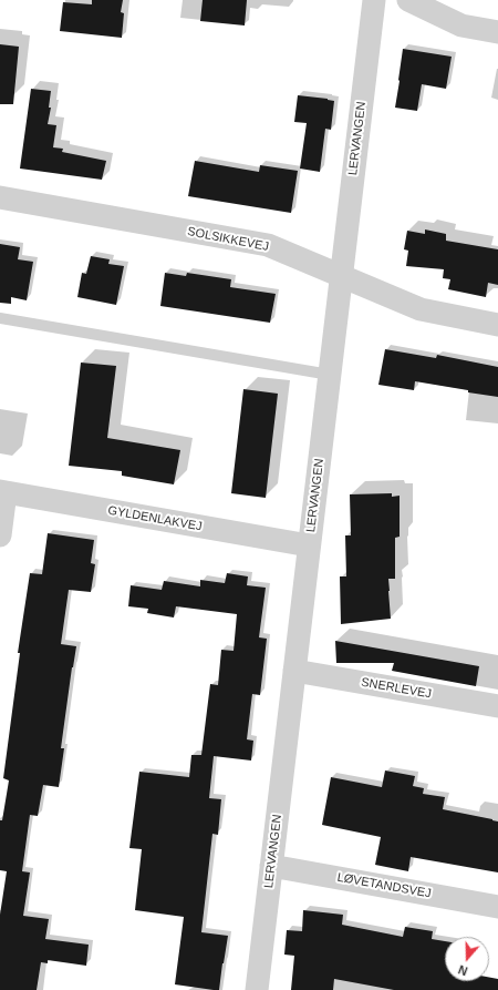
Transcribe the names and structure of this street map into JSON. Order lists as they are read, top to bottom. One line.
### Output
{"streets":{"street":["LERVANGEN","SOLSIKKEVEJ","GYLDENLAKVEJ","SNERLEVEJ","LØVETANDSVEJ"]},"crossings":[["LERVANGEN","SOLSIKKEVEJ"],["LERVANGEN","GYLDENLAKVEJ"],["LERVANGEN","SNERLEVEJ"],["LERVANGEN","LØVETANDSVEJ"]],"north":"bottom"}
